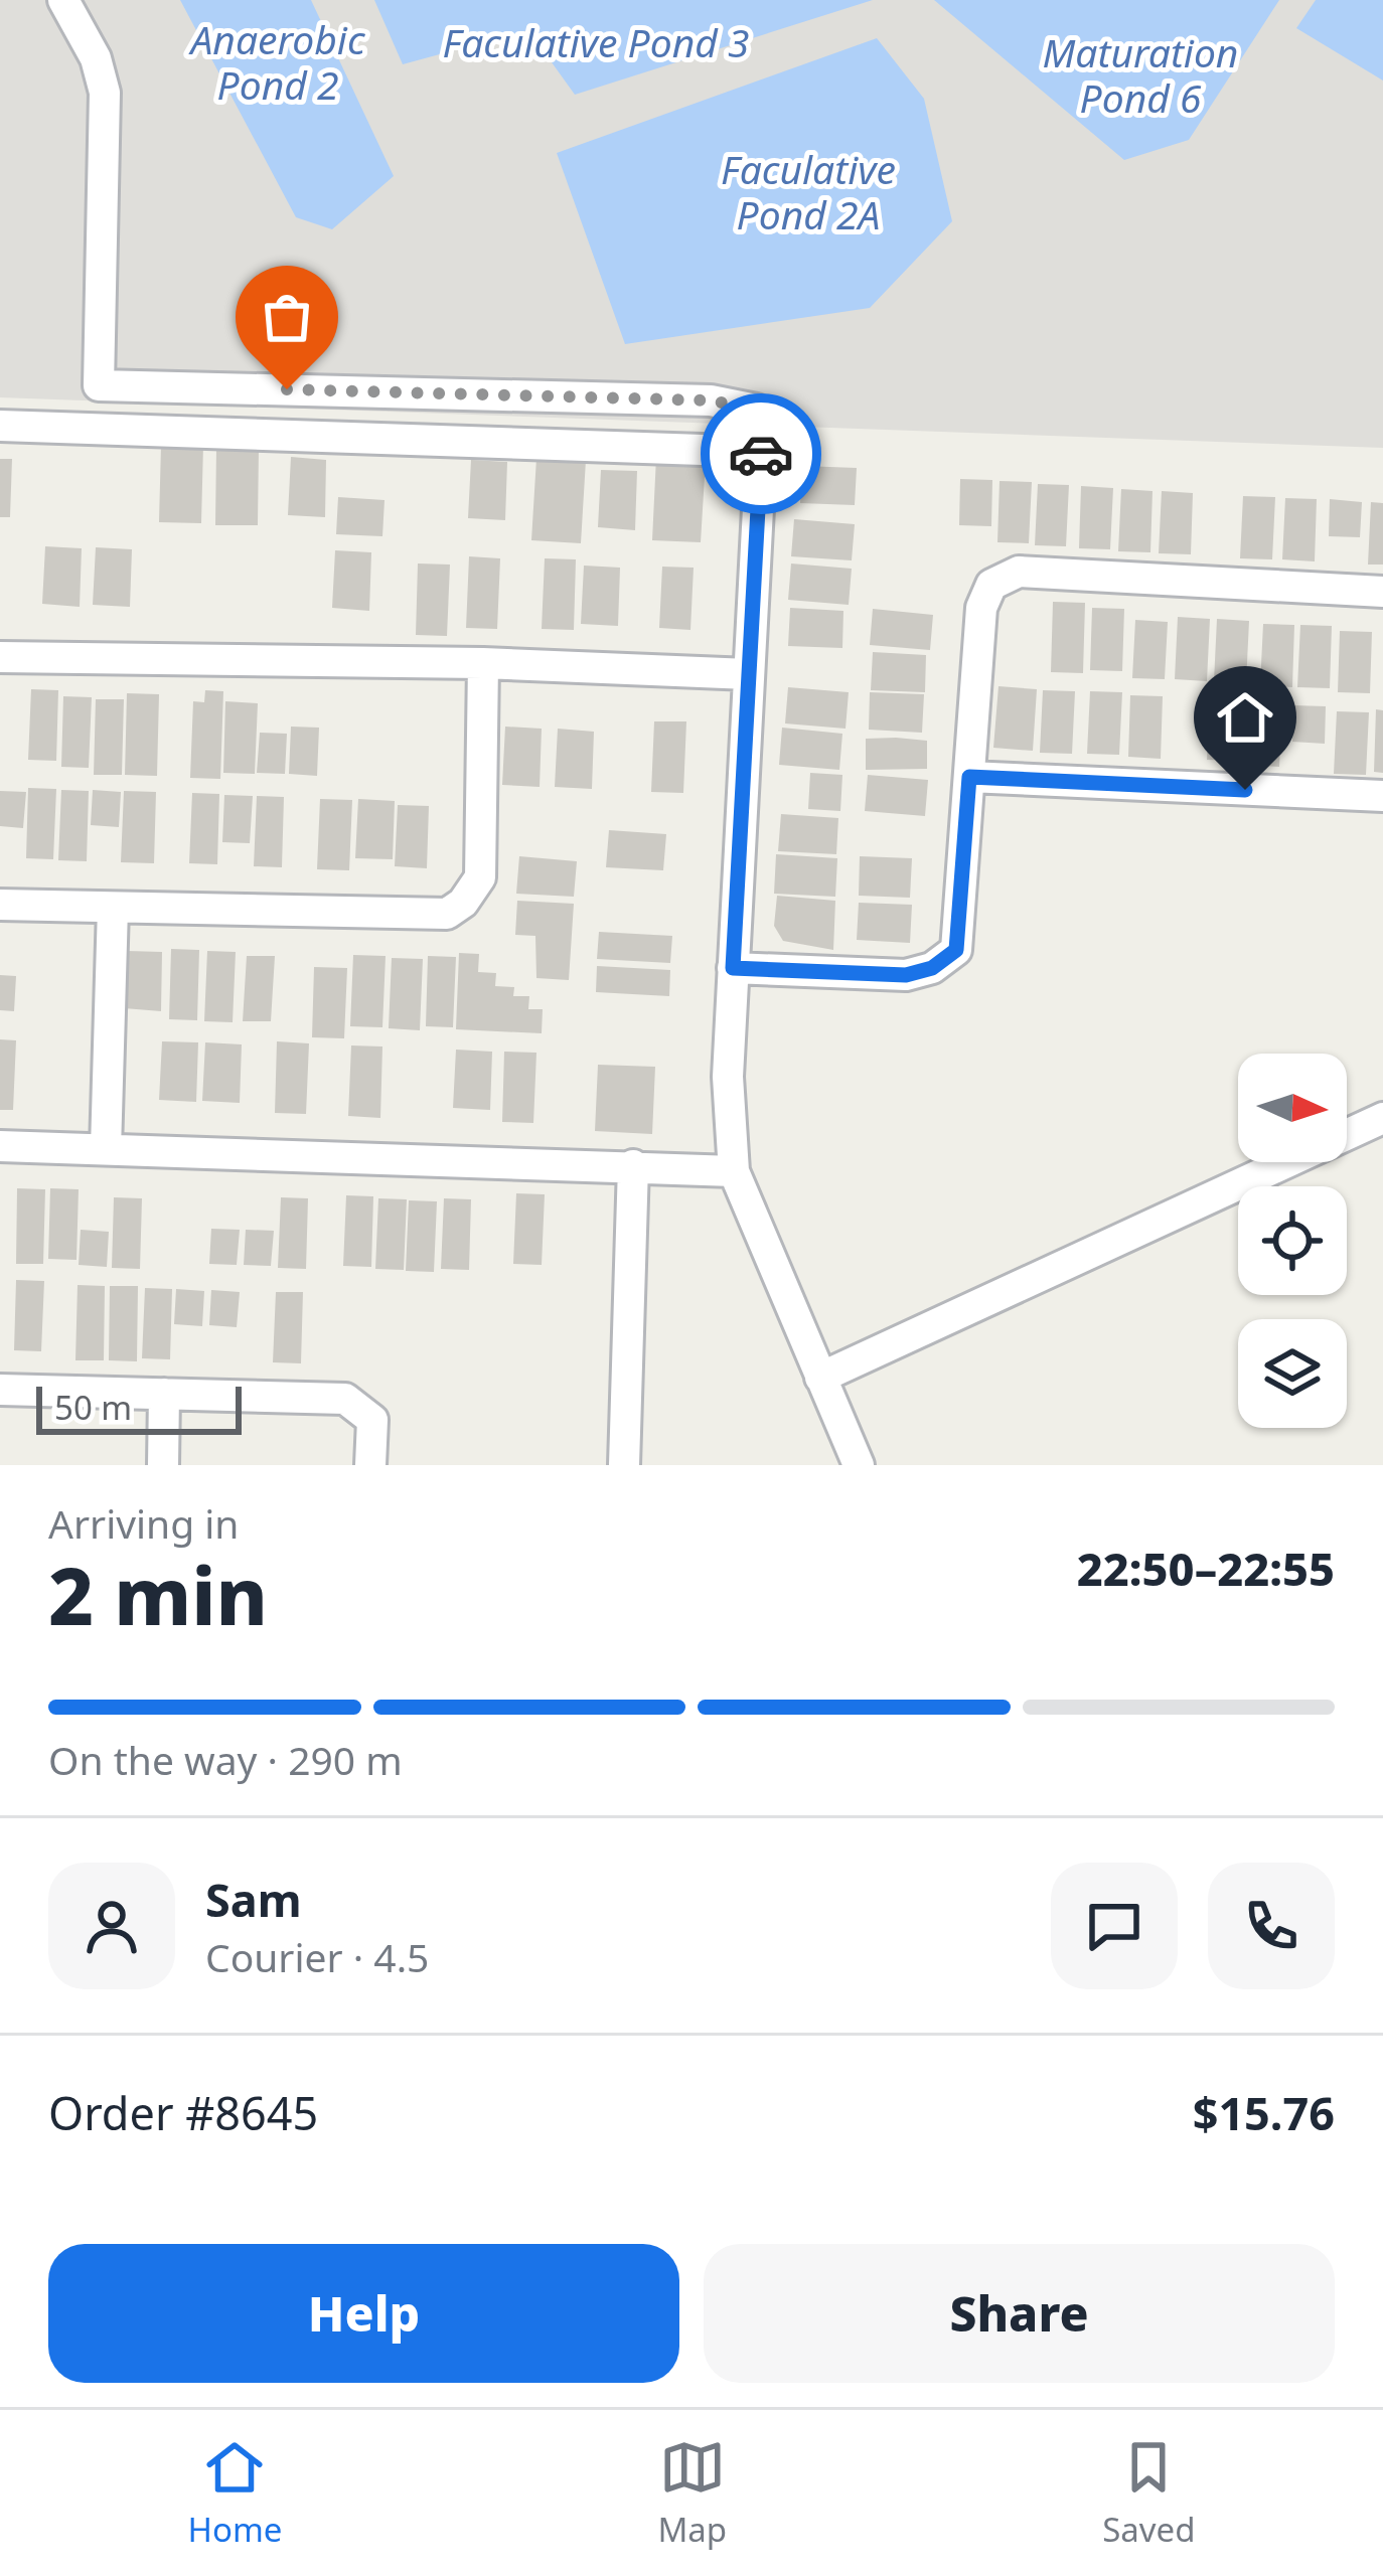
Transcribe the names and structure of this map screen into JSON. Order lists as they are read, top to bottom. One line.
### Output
{"water":["Anaerobic Pond 2","Faculative Pond 3","Maturation Pond 6","Faculative Pond 2A"],"scale_bar":"50 m","north":"right","page":{"scale":"50 m","heading":["2 min","Arriving in","22:50–22:55"],"panel":["Sam","Courier · 4.5","Order #8645","$15.76"],"bar":"On the way · 290 m","buttons":["Help","Share"],"tabs":["Home","Map","Saved"]}}
